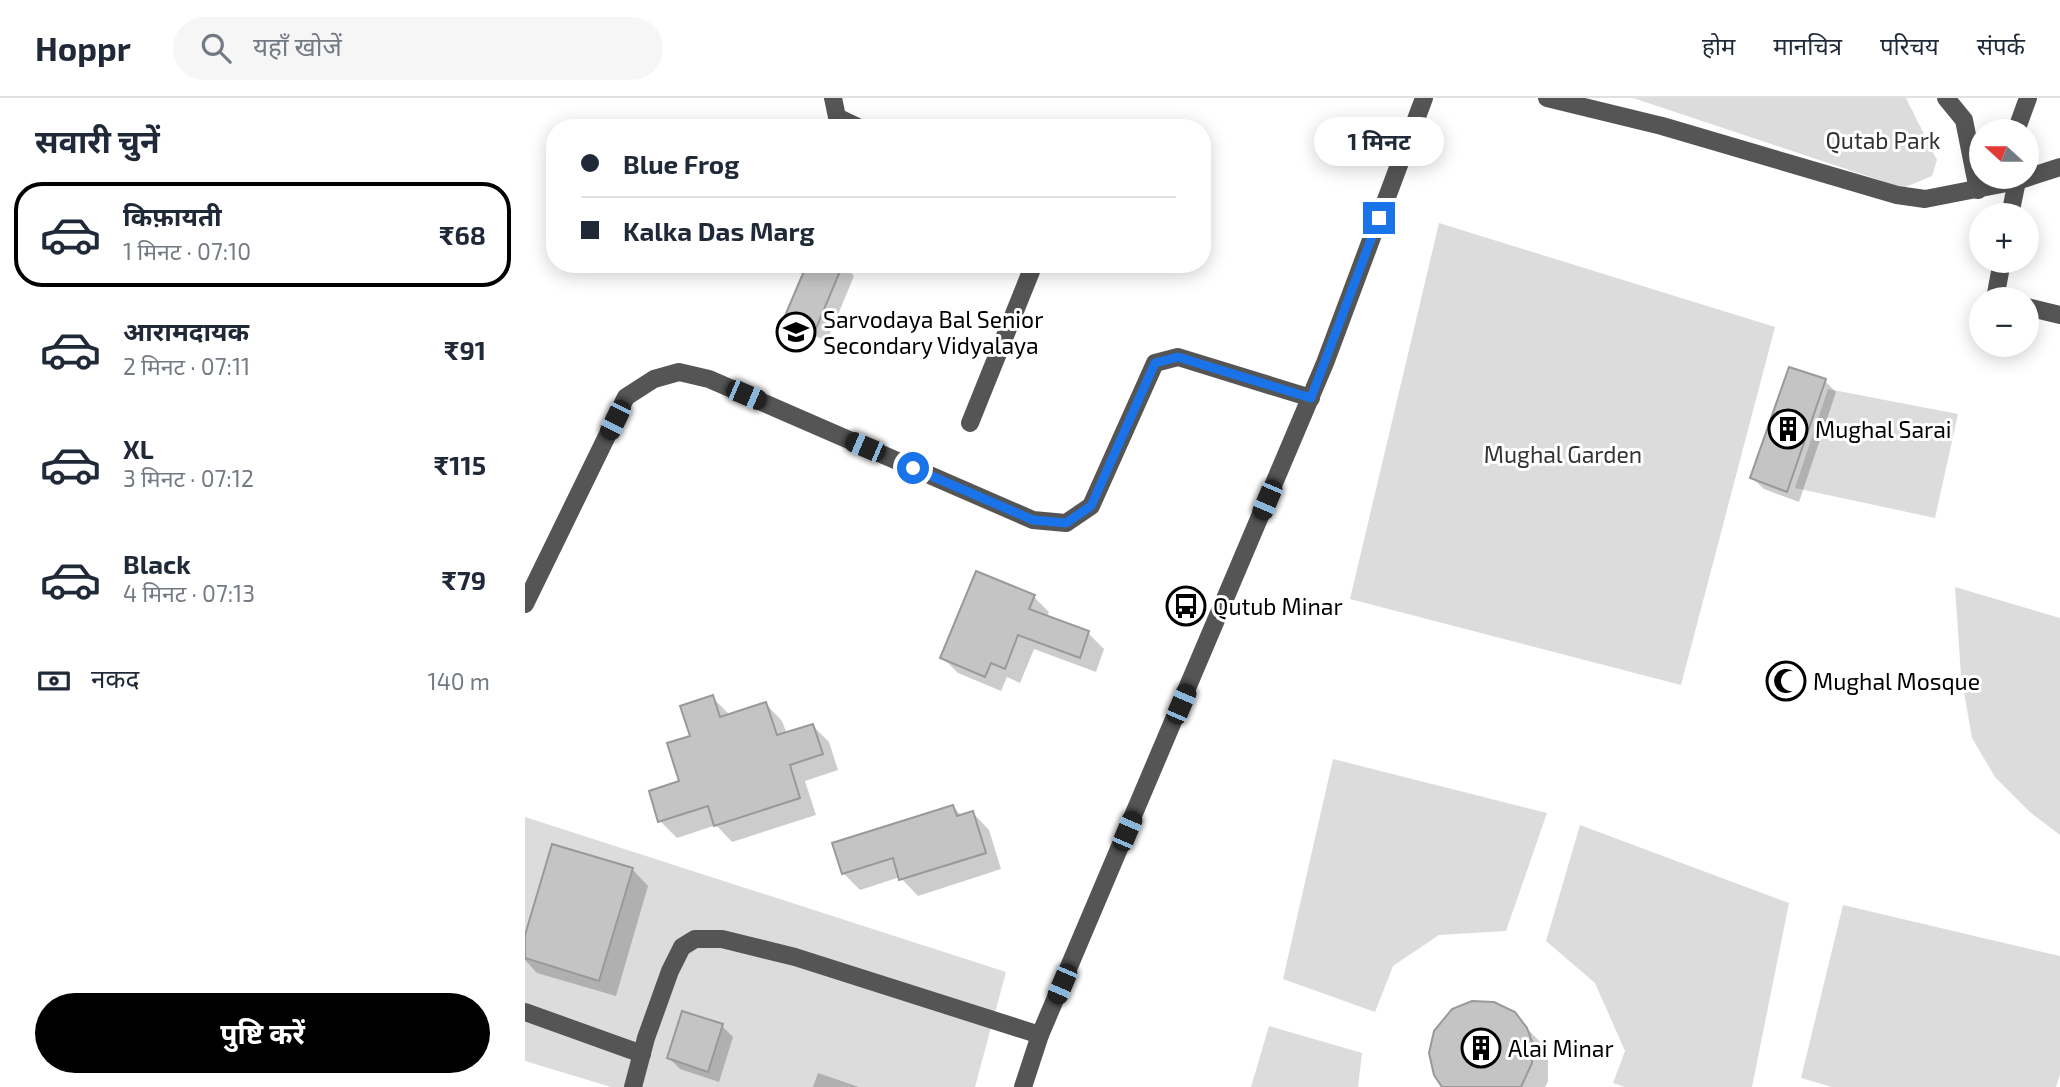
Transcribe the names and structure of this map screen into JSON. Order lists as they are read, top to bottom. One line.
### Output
{"parks":["Qutab Park","Mughal Garden"],"places":{"school or university":["Sarvodaya Bal Senior Secondary Vidyalaya"],"building":["Mughal Sarai","Alai Minar"],"bus stop":["Qutub Minar"],"mosque":["Mughal Mosque"]},"north":"left","page":{"header":"Hoppr","search":"यहाँ खोजें","nav":["होम","मानचित्र","परिचय","संपर्क"],"heading":"सवारी चुनें","bubble":"1 मिनट","map_buttons":["+","−"],"banner":["Blue Frog","Kalka Das Marg"],"list":[{"name":"किफ़ायती","note":"1 मिनट · 07:10","value":"₹68"},{"name":"आरामदायक","note":"2 मिनट · 07:11","value":"₹91"},{"name":"XL","note":"3 मिनट · 07:12","value":"₹115"},{"name":"Black","note":"4 मिनट · 07:13","value":"₹79"}],"pay":["नकद","140 m"],"buttons":"पुष्टि करें"}}
